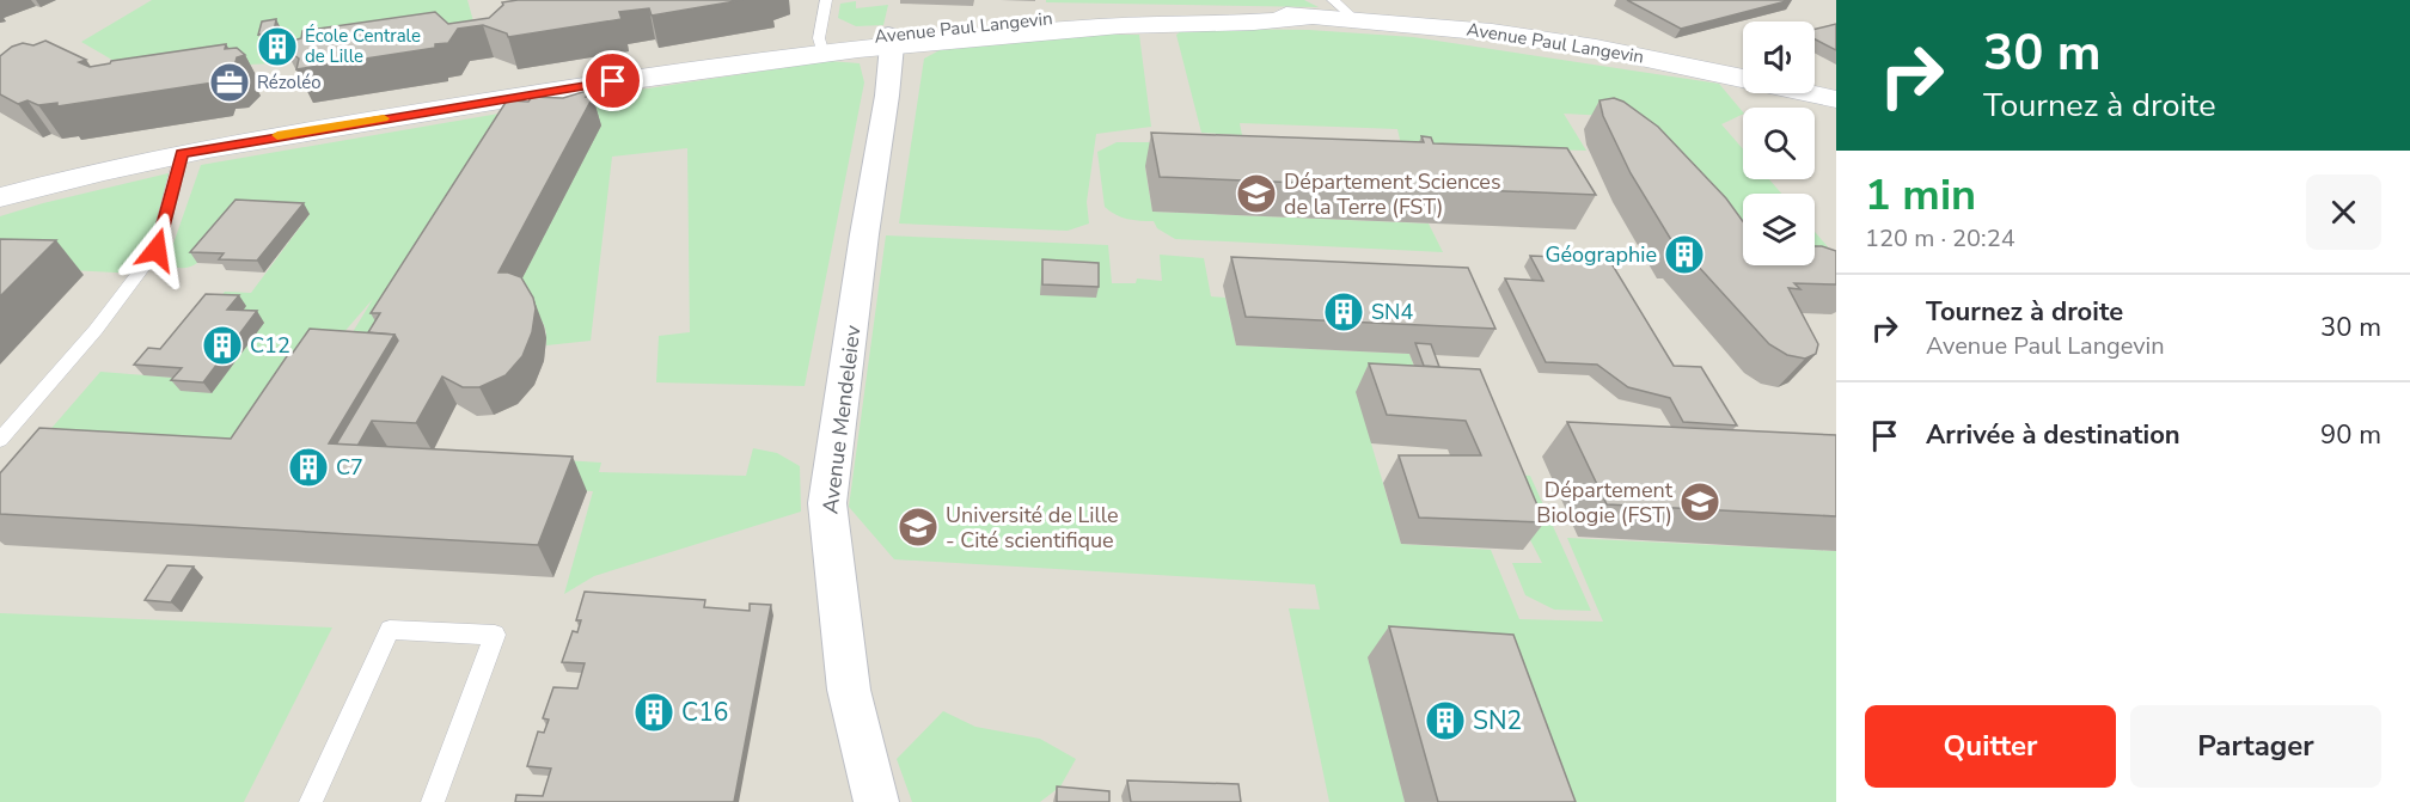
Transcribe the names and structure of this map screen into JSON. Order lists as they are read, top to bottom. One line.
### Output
{"streets":{"street":["Avenue Paul Langevin","Avenue Mendeleiev"]},"crossings":[["Avenue Paul Langevin","Avenue Mendeleiev"]],"places":{"building":["École Centrale de Lille","Géographie","SN4","C12","C7","C16","SN2"],"office":["Rézoléo"],"school or university":["Département Sciences de la Terre (FST)","Département Biologie (FST)","Université de Lille ‐ Cité scientifique"]},"page":{"turn":["30 m","Tournez à droite"],"heading":["1 min","120 m · 20:24"],"list":[{"name":"Tournez à droite","note":"Avenue Paul Langevin","value":"30 m"},{"name":"Arrivée à destination","value":"90 m"}],"buttons":["Quitter","Partager"]}}
